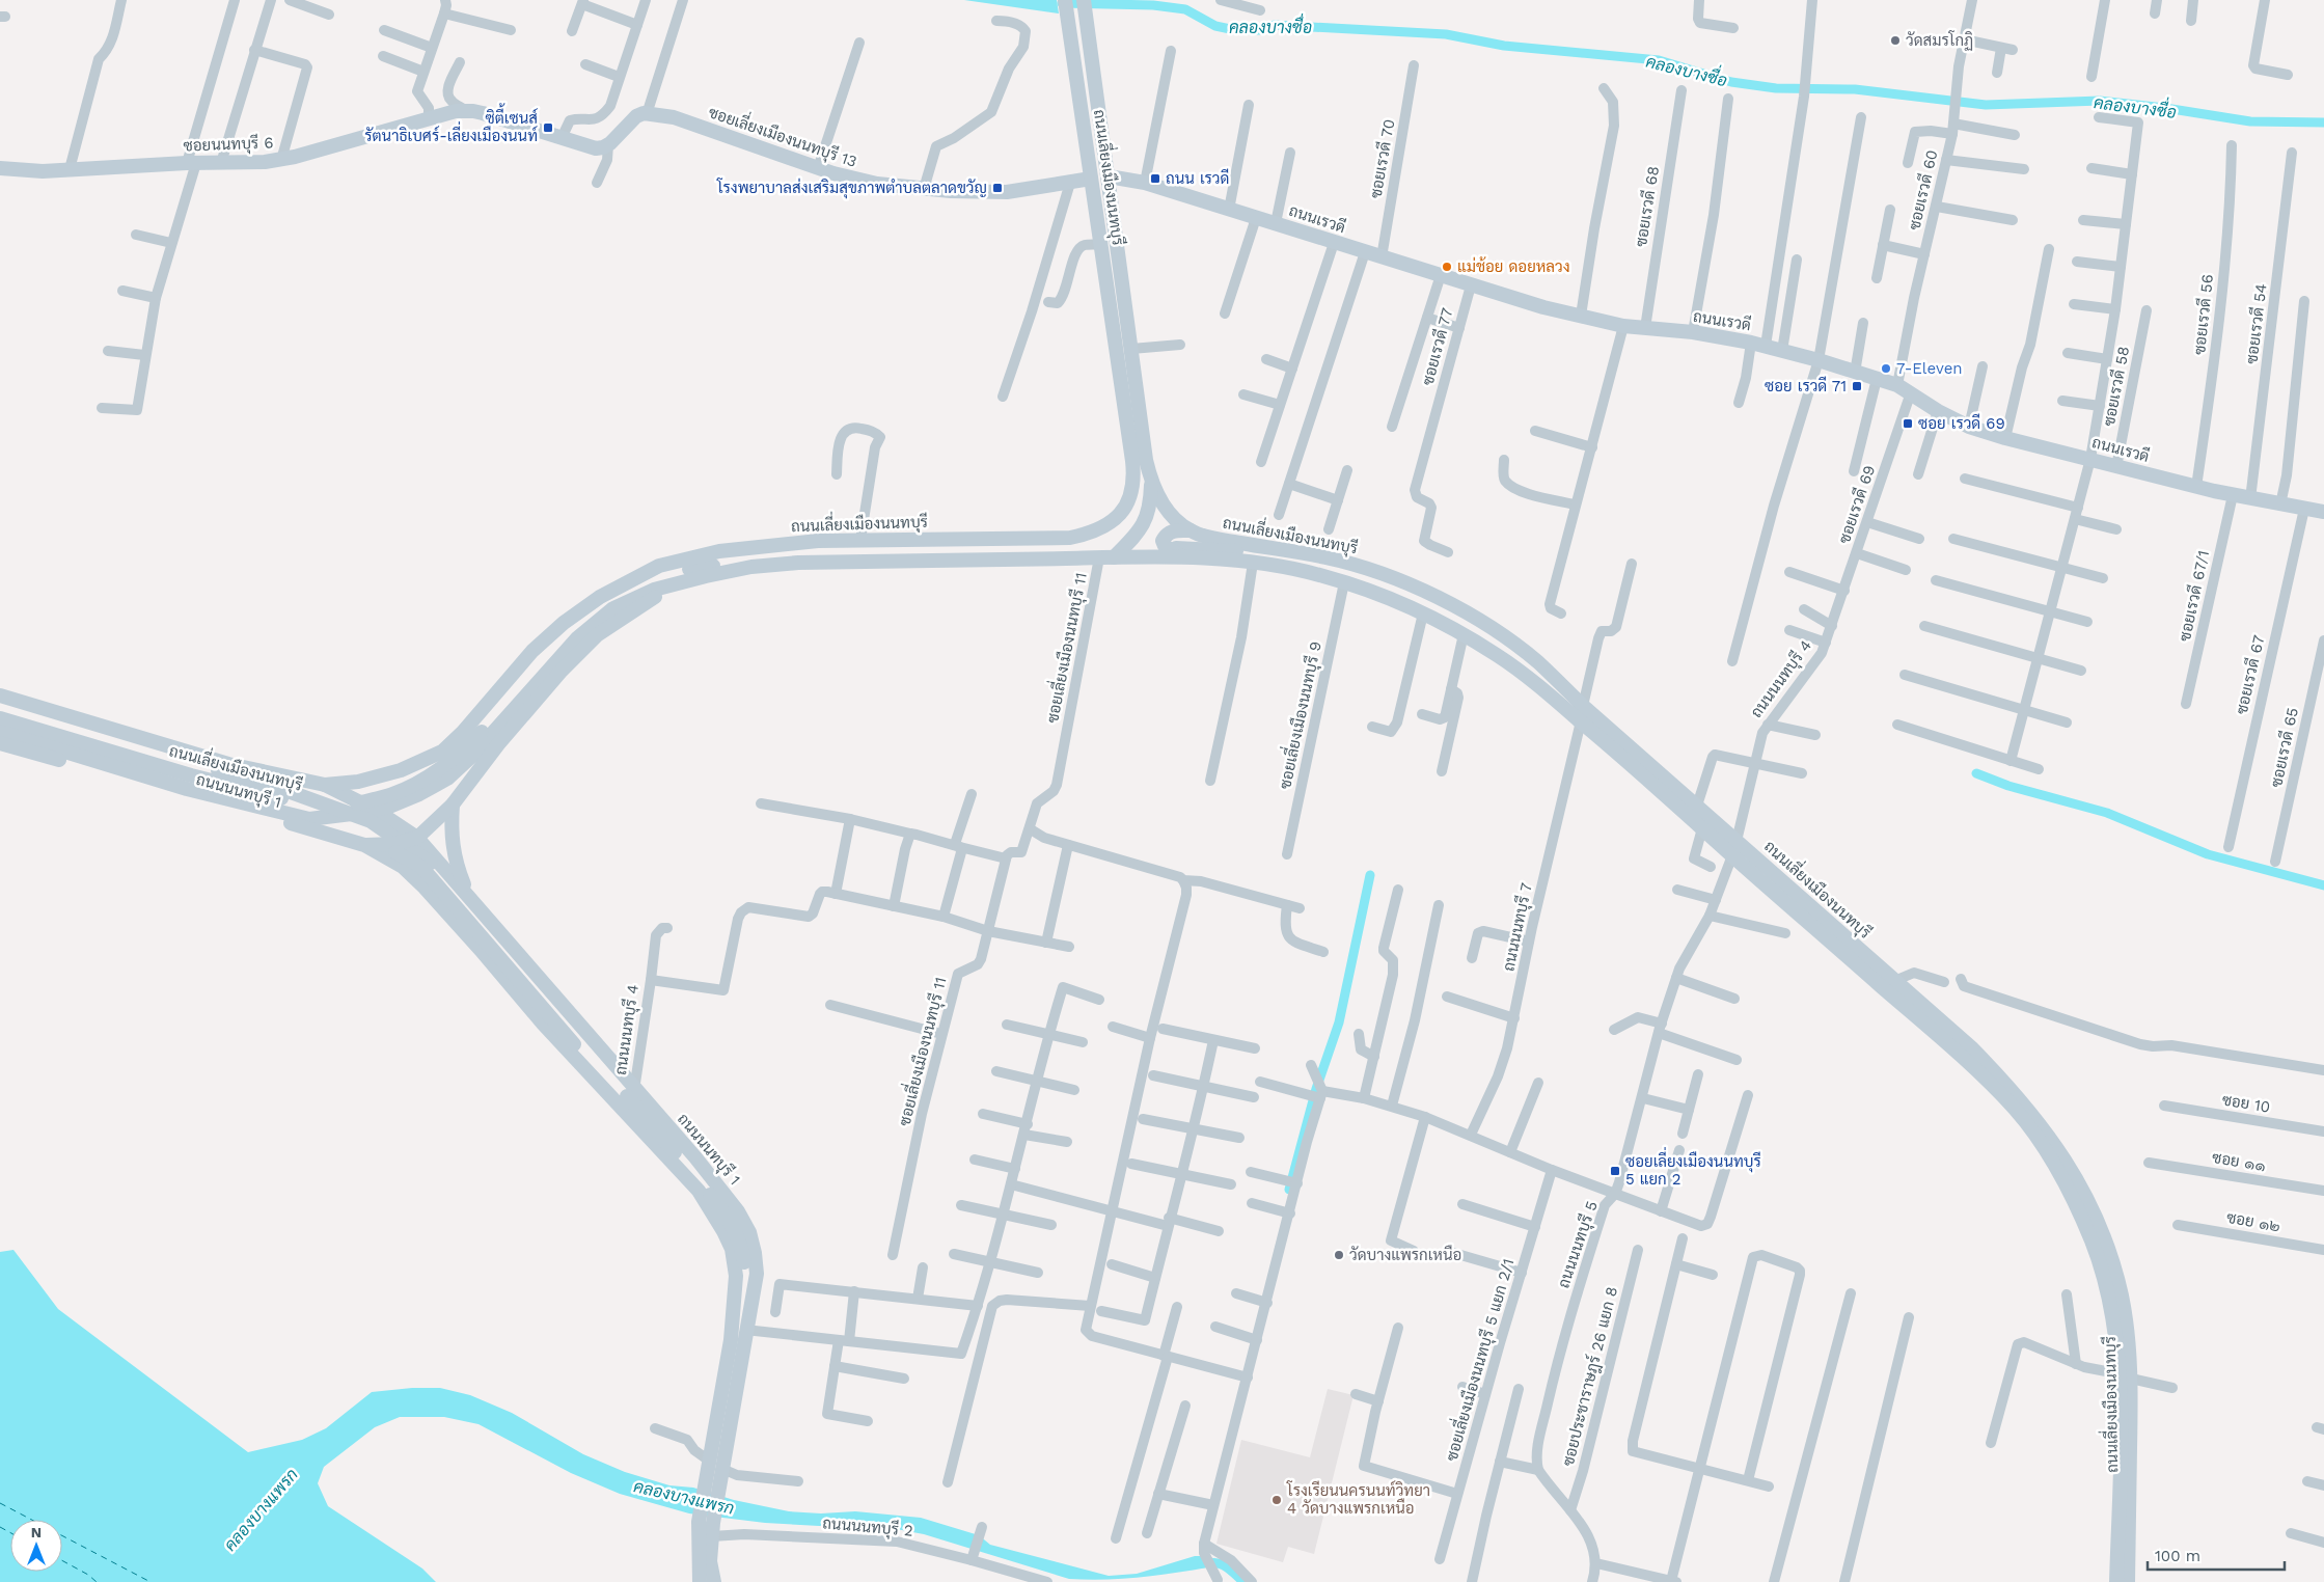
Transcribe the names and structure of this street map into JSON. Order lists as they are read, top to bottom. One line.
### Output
{"streets":{"main road":["ซอยเลี่ยงเมืองนนทบุรี 13","ซอยนนทบุรี 6","ถนนเลี่ยงเมืองนนทบุรี","ถนนเรวดี","ถนนนนทบุรี 1"],"street":["ซอยเรวดี 70","ซอยเรวดี 60","ซอยเรวดี 68","ซอยเรวดี 56","ซอยเรวดี 54","ซอยเรวดี 77","ซอยเรวดี 58","ซอยเรวดี 69","ซอยเรวดี 67/1","ซอยเลี่ยงเมืองนนทบุรี 11","ซอยเรวดี 67","ถนนนนทบุรี 4","ซอยเลี่ยงเมืองนนทบุรี 9","ซอยเรวดี 65","ถนนนนทบุรี 7","ซอย 10","ซอย ๑๑","ซอย ๑๒","ถนนนนทบุรี 5","ซอยเลี่ยงเมืองนนทบุรี 5 แยก 2/1","ซอยประชาราษฎร์ 26 แยก 8","ถนนนนทบุรี 2"]},"crossings":[["ซอยเลี่ยงเมืองนนทบุรี 13","ถนนเลี่ยงเมืองนนทบุรี"],["ซอยเรวดี 70","ถนนเรวดี"],["ถนนเลี่ยงเมืองนนทบุรี","ถนนเรวดี"],["ถนนเลี่ยงเมืองนนทบุรี","ซอยเลี่ยงเมืองนนทบุรี 11"],["ถนนเลี่ยงเมืองนนทบุรี","ถนนนนทบุรี 4"],["ถนนเลี่ยงเมืองนนทบุรี","ซอยเลี่ยงเมืองนนทบุรี 9"],["ถนนเลี่ยงเมืองนนทบุรี","ถนนนนทบุรี 1"],["ถนนเลี่ยงเมืองนนทบุรี","ถนนนนทบุรี 7"],["ถนนเลี่ยงเมืองนนทบุรี","ถนนนนทบุรี 5"],["ซอยเรวดี 60","ถนนเรวดี"],["ซอยเรวดี 68","ถนนเรวดี"],["ถนนเรวดี","ซอยเรวดี 56"],["ถนนเรวดี","ซอยเรวดี 54"],["ถนนเรวดี","ซอยเรวดี 77"],["ถนนเรวดี","ซอยเรวดี 58"],["ถนนเรวดี","ซอยเรวดี 69"],["ถนนเรวดี","ซอยเรวดี 67/1"],["ถนนเรวดี","ซอยเรวดี 67"],["ซอยเรวดี 69","ถนนนนทบุรี 4"],["ถนนนนทบุรี 4","ถนนนนทบุรี 1"],["ถนนนนทบุรี 1","ถนนนนทบุรี 2"]],"water":["คลองบางซื่อ","คลองบางแพรก"],"places":{"other":["วัดสมรโกฏิ","แม่ช้อย ดอยหลวง","7-Eleven","วัดบางแพรกเหนือ","โรงเรียนนครนนท์วิทยา 4 วัดบางแพรกเหนือ"],"transit":["ซิตี้เซนส์ รัตนาธิเบศร์-เลี่ยงเมืองนนท์","ถนน เรวดี","โรงพยาบาลส่งเสริมสุขภาพตำบลตลาดขวัญ","ซอย เรวดี 71","ซอย เรวดี 69","ซอยเลี่ยงเมืองนนทบุรี 5 แยก 2"]},"scale_bar":"100 m","north":"top"}
